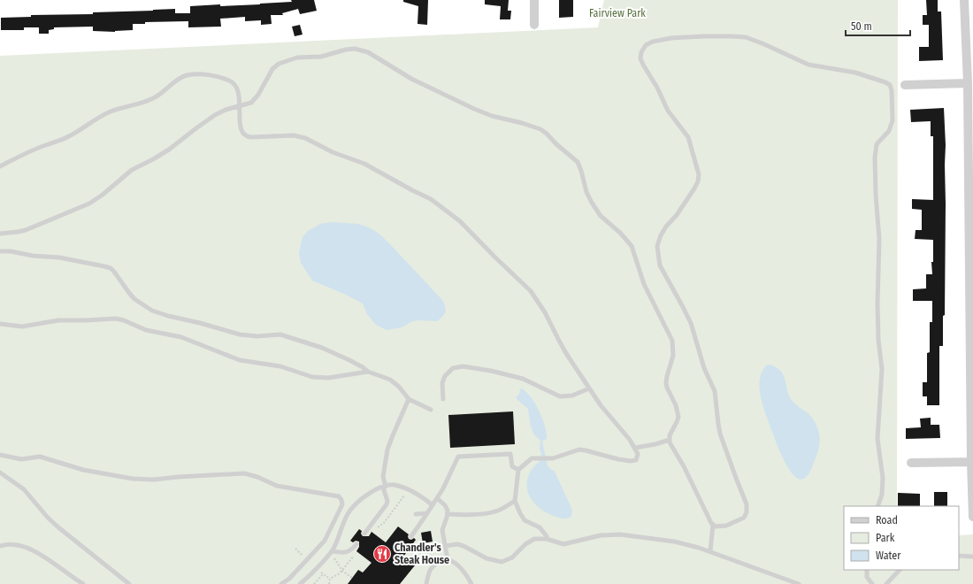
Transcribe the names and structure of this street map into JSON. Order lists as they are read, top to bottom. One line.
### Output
{"parks":["Fairview Park"],"places":{"restaurant":["Chandler's Steak House"]},"legend":["Road","Park","Water"],"scale_bar":"50 m"}
